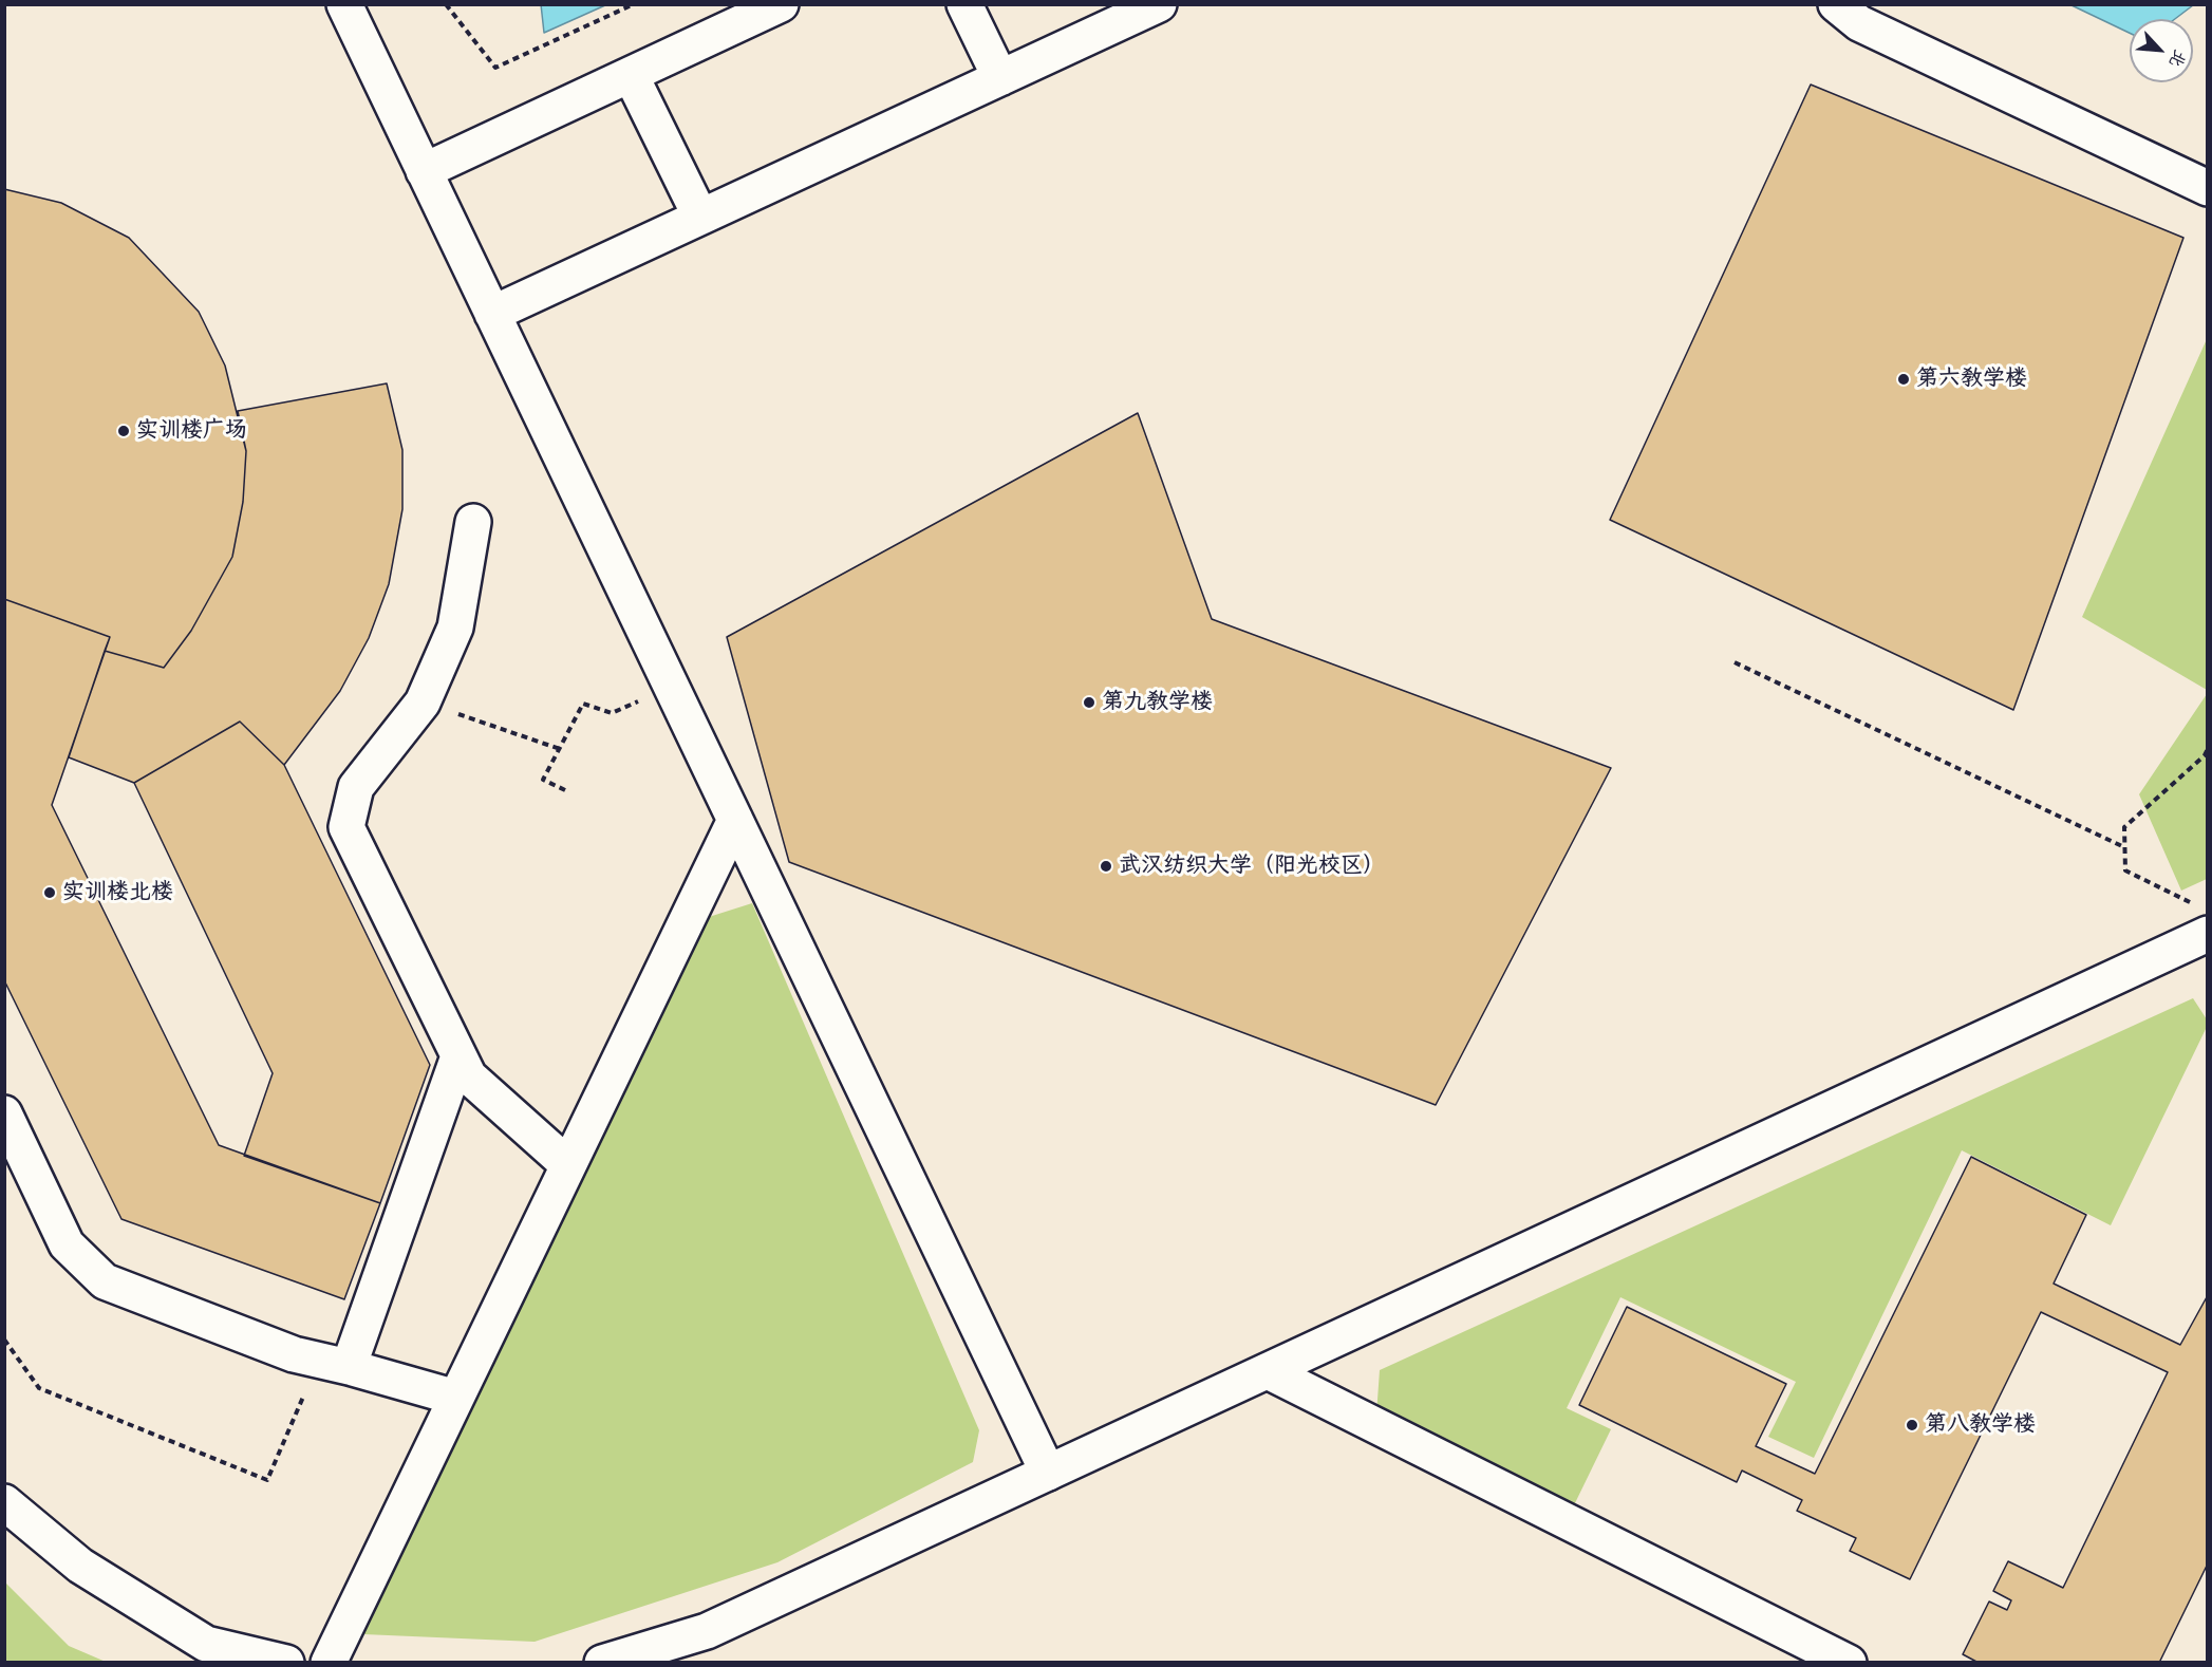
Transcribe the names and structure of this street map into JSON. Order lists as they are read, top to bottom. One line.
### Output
{"places":["第六教学楼","实训楼广场","第九教学楼","武汉纺织大学（阳光校区）","实训楼北楼","第八教学楼"],"north":"bottom right"}
